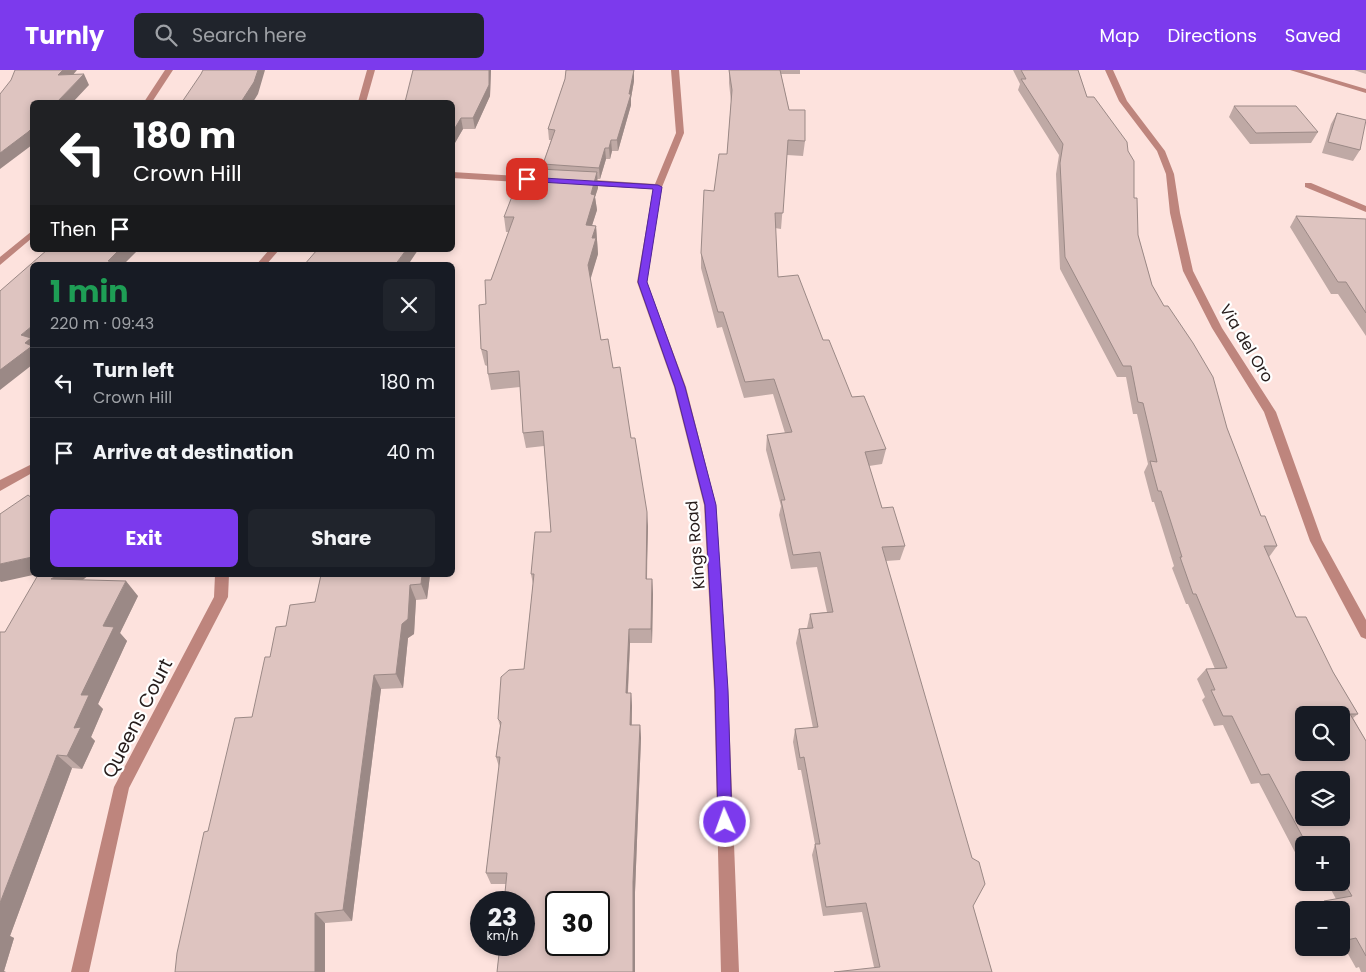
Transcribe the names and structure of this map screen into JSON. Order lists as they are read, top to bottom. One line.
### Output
{"streets":{"street":["Via del Oro","Kings Road","Queens Court"]},"page":{"header":"Turnly","search":"Search here","nav":["Map","Directions","Saved"],"turn":["180 m","Crown Hill"],"then":"Then","heading":["1 min","220 m · 09:43"],"list":[{"name":"Turn left","note":"Crown Hill","value":"180 m"},{"name":"Arrive at destination","value":"40 m"}],"buttons":["Exit","Share"],"map_buttons":["+","−"],"speed":"23 km/h","limit":"30"}}
